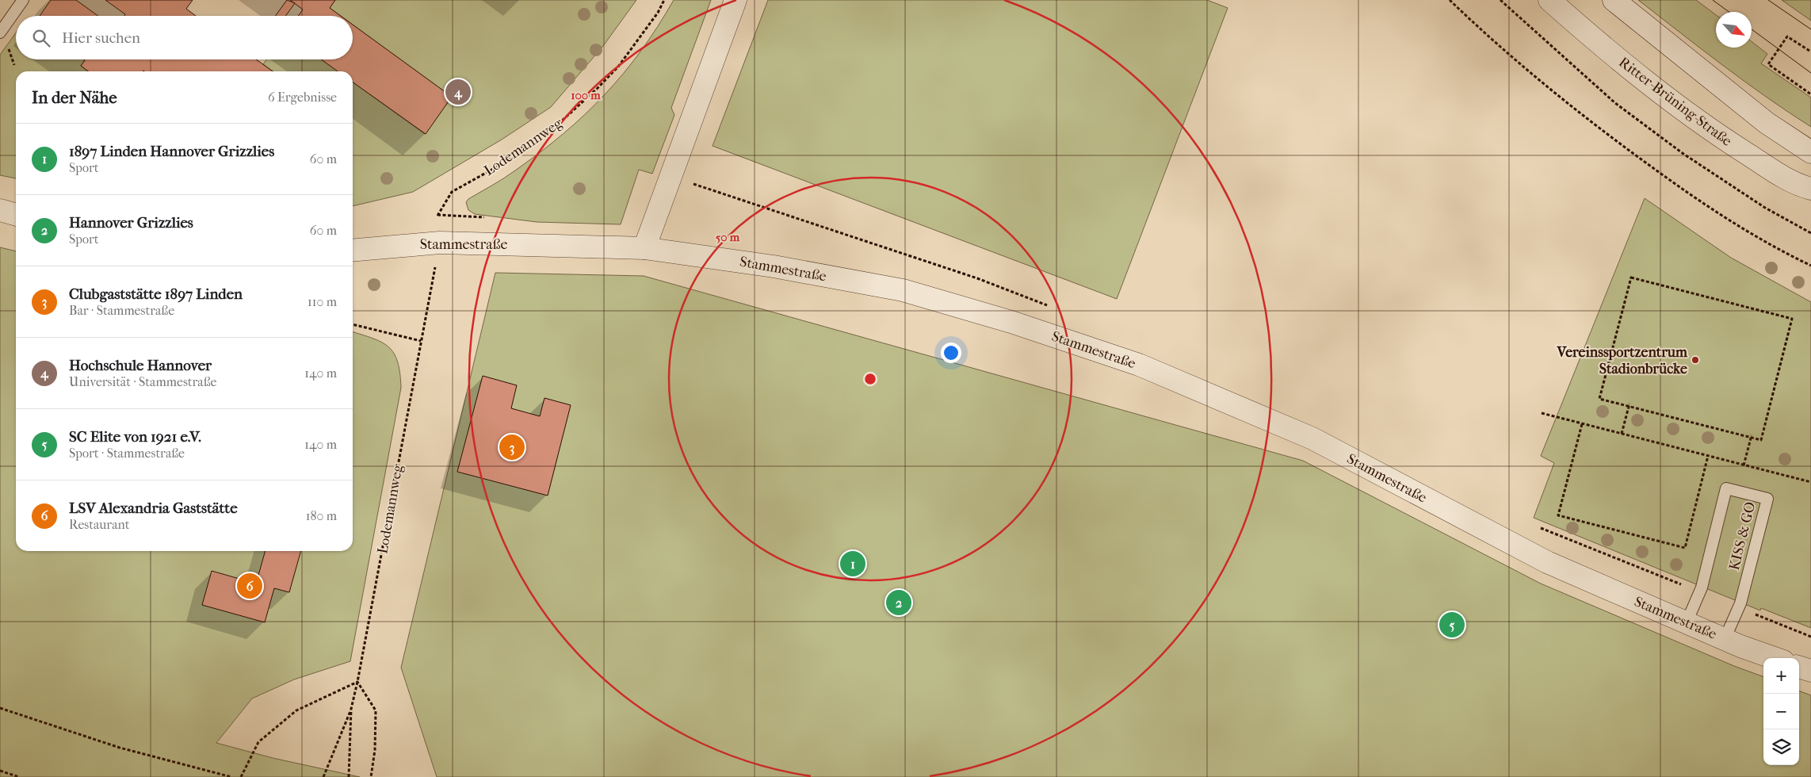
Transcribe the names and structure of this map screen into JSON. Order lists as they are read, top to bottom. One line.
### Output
{"streets":{"street":["Ritter-Brüning-Straße","Stammestraße"],"lane":["KISS & GO"],"path":["Lodemannweg"]},"crossings":[["Lodemannweg","Stammestraße"],["Stammestraße","KISS & GO"]],"places":["Vereinssportzentrum Stadionbrücke"],"north":"bottom right","page":{"search":"Hier suchen","heading":["In der Nähe","6 Ergebnisse"],"pins":["4","3","1","6","2","5"],"list":[{"mark":"1","name":"1897 Linden Hannover Grizzlies","note":"Sport","value":"60 m"},{"mark":"2","name":"Hannover Grizzlies","note":"Sport","value":"60 m"},{"mark":"3","name":"Clubgaststätte 1897 Linden","note":"Bar · Stammestraße","value":"110 m"},{"mark":"4","name":"Hochschule Hannover","note":"Universität · Stammestraße","value":"140 m"},{"mark":"5","name":"SC Elite von 1921 e.V.","note":"Sport · Stammestraße","value":"140 m"},{"mark":"6","name":"LSV Alexandria Gaststätte","note":"Restaurant","value":"180 m"}],"map_buttons":["+","−"]},"rings":["100 m","50 m"]}
